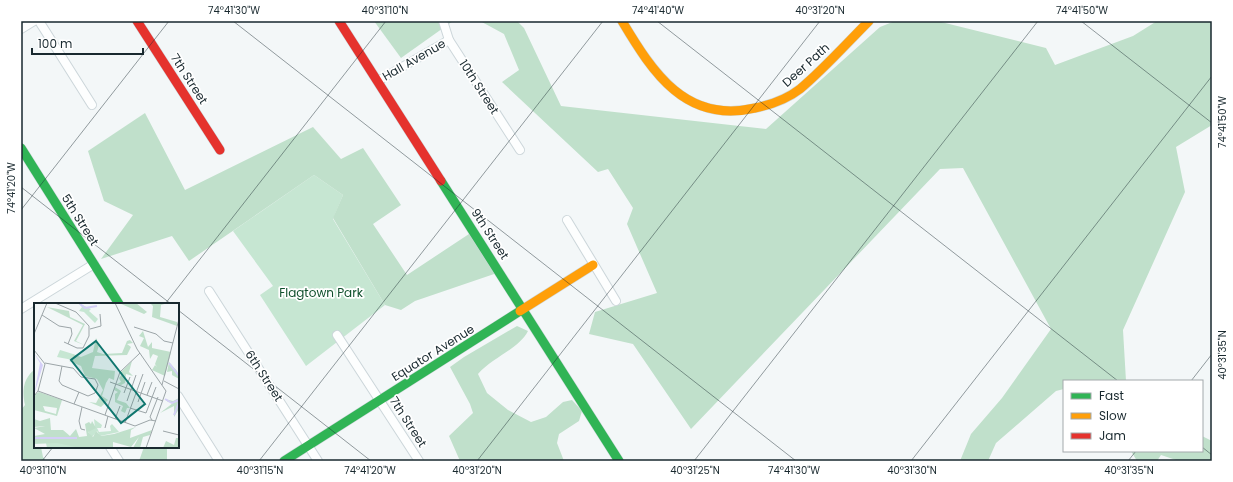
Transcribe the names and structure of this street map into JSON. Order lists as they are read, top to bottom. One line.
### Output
{"streets":{"street":["Hall Avenue","Deer Path","7th Street","10th Street","5th Street","9th Street","Equator Avenue","6th Street"]},"crossings":[["Hall Avenue","10th Street"],["Hall Avenue","9th Street"],["7th Street","Equator Avenue"],["9th Street","Equator Avenue"],["Equator Avenue","6th Street"]],"parks":["Flagtown Park"],"legend":["Fast","Slow","Jam"],"scale_bar":"100 m","coordinates":["74°41'30\"W","40°31'10\"N","74°41'40\"W","40°31'20\"N","74°41'50\"W","74°41'20\"W","40°31'35\"N","40°31'15\"N","40°31'25\"N","40°31'30\"N"]}
